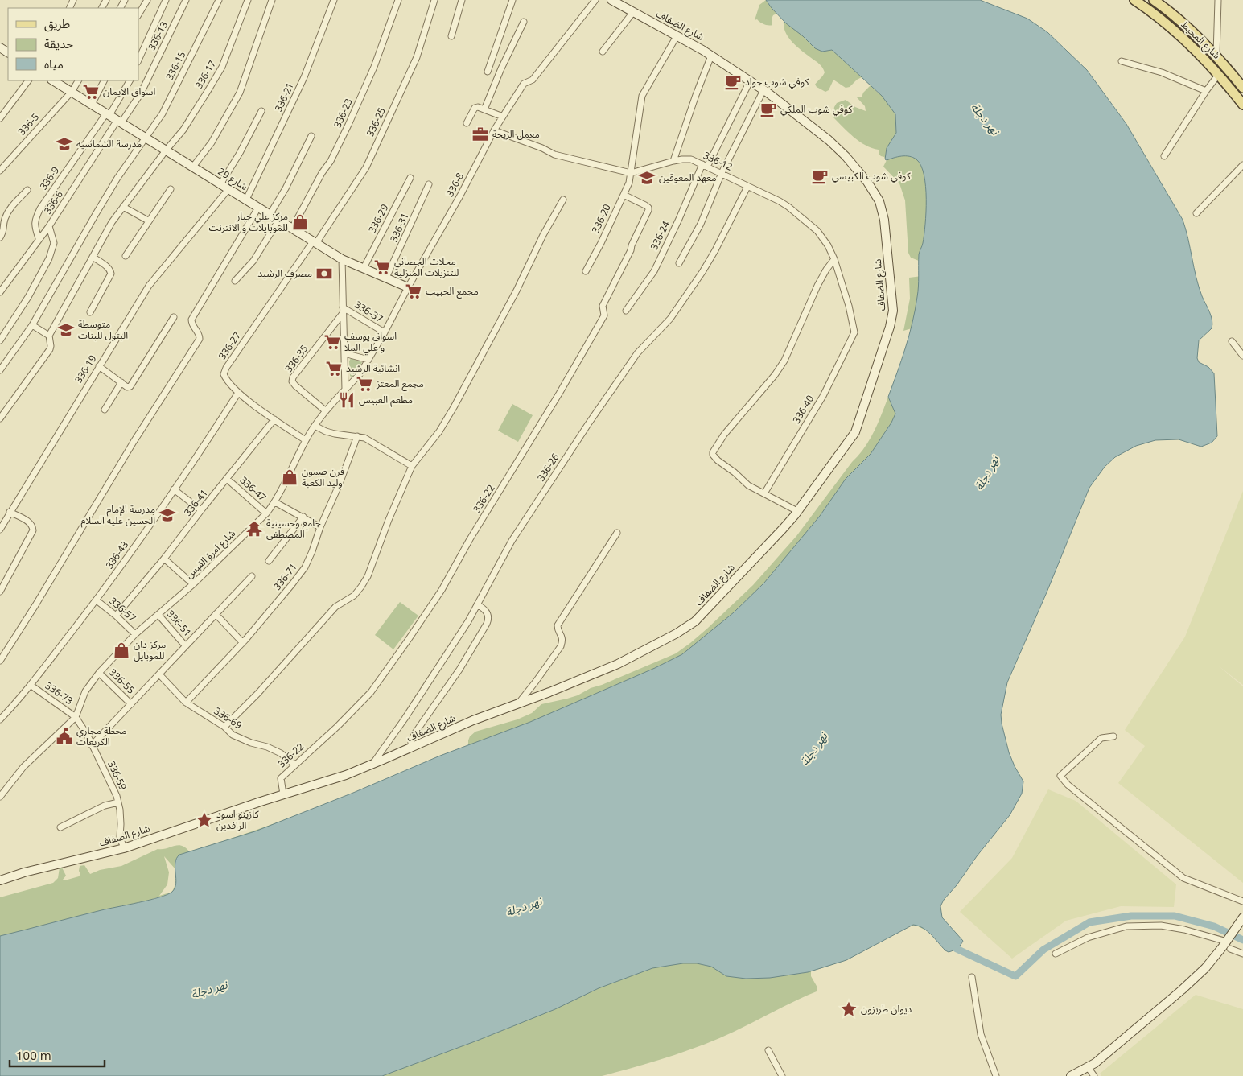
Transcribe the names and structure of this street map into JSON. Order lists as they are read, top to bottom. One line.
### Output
{"streets":{"main road":["شارع المحيط"],"street":["شارع الضفاف","336-13","336-15","336-17","336-21","336-23","336-25","336-5","336-12","336-9","شارع 29","336-8","336-6","336-29","336-20","336-31","336-24","336-37","336-27","336-35","336-19","336-40","336-26","336-47","336-22","336-41","شارع امرؤ القيس","336-43","336-71","336-57","336-51","336-55","336-73","336-69","336-59"]},"crossings":[["شارع الضفاف","336-20"],["شارع الضفاف","336-24"],["شارع الضفاف","336-26"],["شارع الضفاف","336-22"],["شارع الضفاف","336-59"],["336-13","شارع 29"],["336-13","336-6"],["336-15","شارع 29"],["336-17","شارع 29"],["336-21","شارع 29"],["336-23","شارع 29"],["336-25","شارع 29"],["336-25","336-27"],["336-5","شارع 29"],["336-12","336-8"],["336-12","336-20"],["336-12","336-24"],["336-12","336-40"],["336-12","336-26"],["336-9","شارع 29"],["336-9","336-6"],["شارع 29","336-8"],["شارع 29","336-6"],["شارع 29","336-29"],["شارع 29","336-31"],["شارع 29","336-27"],["شارع 29","336-19"],["336-8","336-37"],["336-8","شارع امرؤ القيس"],["336-20","336-22"],["336-37","336-35"],["336-27","336-41"],["336-27","شارع امرؤ القيس"],["336-27","336-43"],["336-35","شارع امرؤ القيس"],["336-47","336-41"],["336-47","شارع امرؤ القيس"],["336-22","336-69"],["336-41","336-57"],["شارع امرؤ القيس","336-57"],["شارع امرؤ القيس","336-51"],["شارع امرؤ القيس","336-55"],["شارع امرؤ القيس","336-73"],["شارع امرؤ القيس","336-59"],["336-43","336-57"],["336-43","336-73"],["336-71","336-69"],["336-73","336-59"]],"water":["نهر دجلة"],"places":{"cafe":["كوفي شوب جواد","كوفي شوب الملكي","كوفي شوب الكبيسي"],"supermarket":["اسواق الايمان","محلات الجصاني للتنزيلات المنزلية","مجمع الحبيب","اسواق يوسف و علي الملا","انشائية الرشيد","مجمع المعتز"],"office":["معمل الريحة"],"school or university":["مدرسة الشماسيه","معهد المعوقين","متوسطة البتول للبنات","مدرسة الإمام الحسين عليه السلام"],"shop":["مركز علي جبار للموبايلات و الانترنت","فرن صمون وليد الكعبة","مركز دان للموبايل"],"bank":["مصرف الرشيد"],"restaurant":["مطعم العبيس"],"temple":["جامع وحسينية المصطفى"],"public building":["محطة مجاري الكريعات"],"place":["كازينو اسود الرافدين","ديوان طربزون"]},"legend":["طريق","حديقة","مياه"],"scale_bar":"100 m"}
